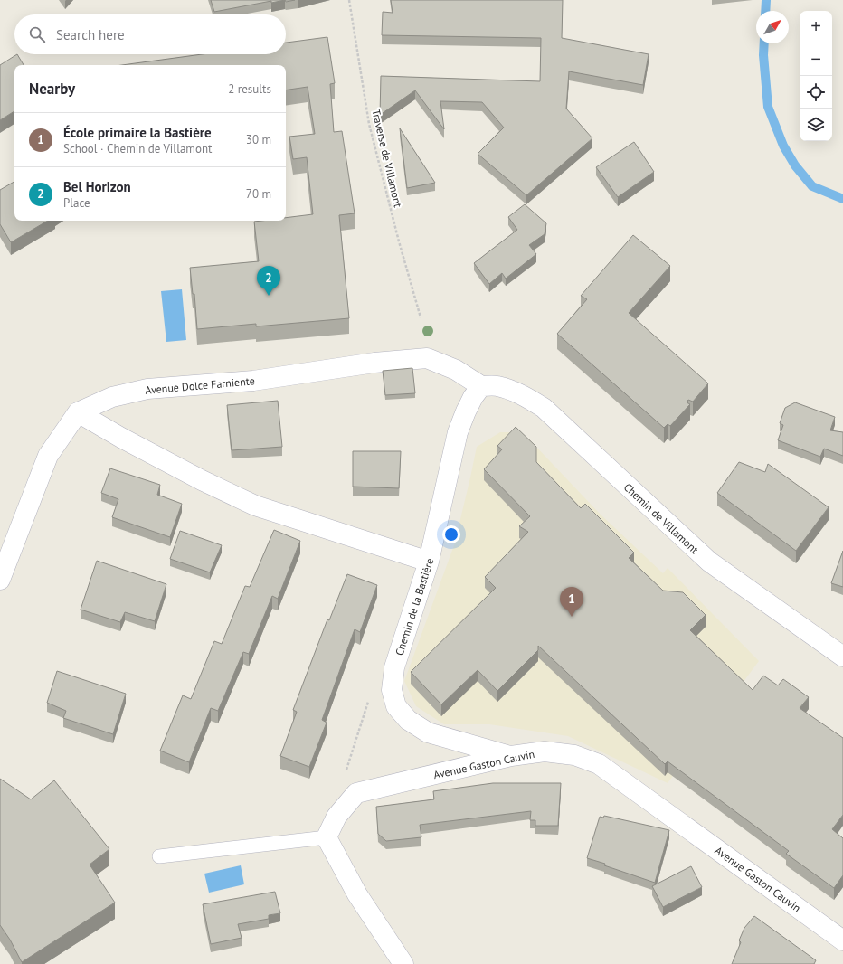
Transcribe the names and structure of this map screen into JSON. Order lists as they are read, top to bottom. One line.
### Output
{"streets":{"street":["Avenue Dolce Farniente","Chemin de Villamont","Chemin de la Bastière","Avenue Gaston Cauvin"],"path":["Traverse de Villamont"]},"crossings":[["Avenue Dolce Farniente","Chemin de Villamont"],["Avenue Dolce Farniente","Chemin de la Bastière"],["Chemin de Villamont","Chemin de la Bastière"],["Chemin de la Bastière","Avenue Gaston Cauvin"]],"north":"top right","page":{"map_buttons":["+","−"],"search":"Search here","heading":["Nearby","2 results"],"list":[{"mark":"1","name":"École primaire la Bastière","note":"School · Chemin de Villamont","value":"30 m"},{"mark":"2","name":"Bel Horizon","note":"Place","value":"70 m"}],"pins":["2","1"]}}
